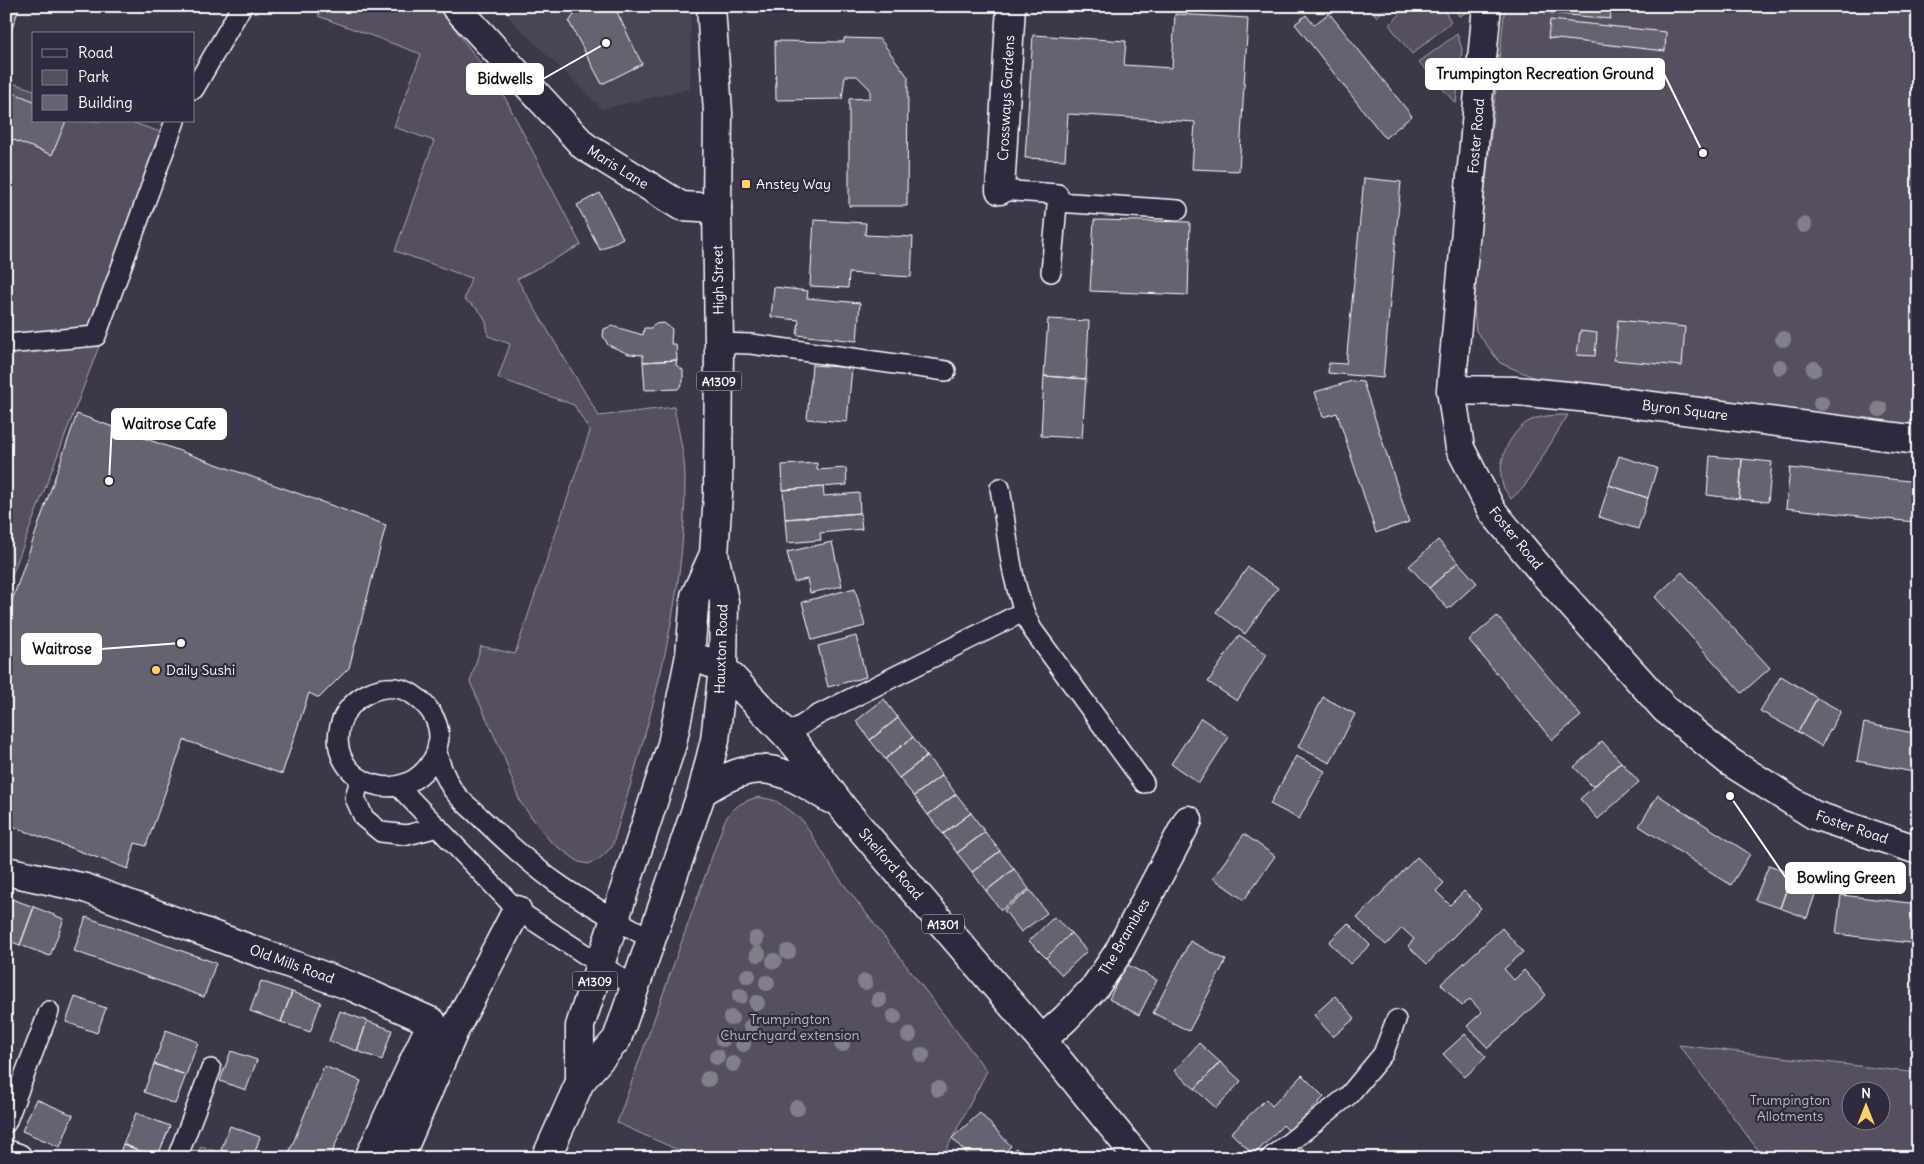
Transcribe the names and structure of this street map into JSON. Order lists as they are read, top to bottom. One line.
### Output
{"streets":{"street":["Crossways Gardens","Foster Road","Maris Lane","High Street","A1309","Byron Square","Hauxton Road","Shelford Road","A1301","The Brambles","Old Mills Road"]},"crossings":[["Foster Road","Byron Square"],["Maris Lane","High Street"],["High Street","Hauxton Road"],["Hauxton Road","Shelford Road"],["Shelford Road","The Brambles"]],"parks":["Trumpington Churchyard extension","Trumpington Allotments"],"places":{"other":["Bidwells","Trumpington Recreation Ground","Waitrose Cafe","Waitrose","Daily Sushi","Bowling Green"],"transit":["Anstey Way"]},"legend":["Road","Park","Building"],"north":"top"}
